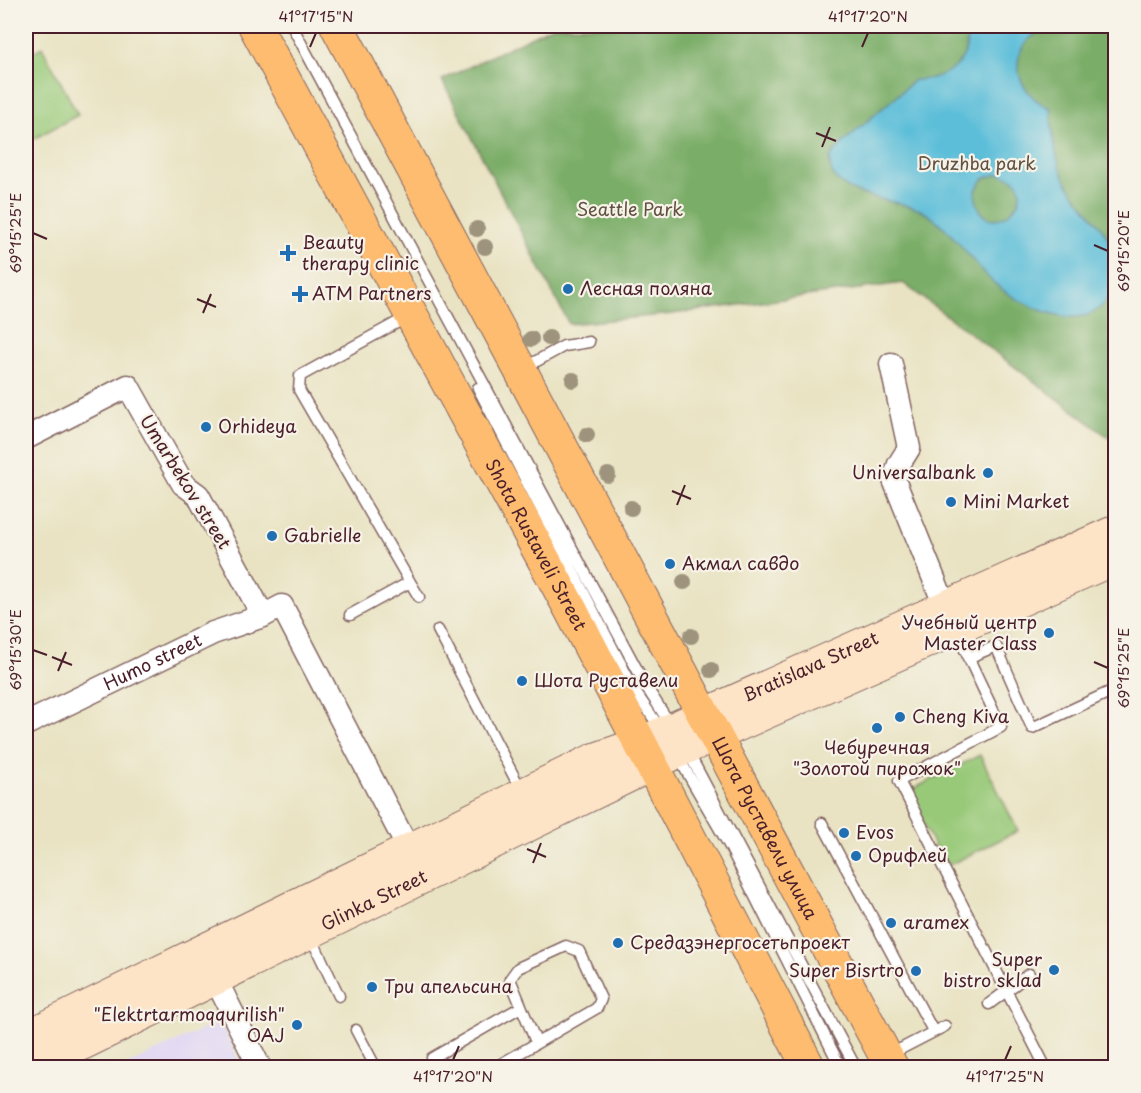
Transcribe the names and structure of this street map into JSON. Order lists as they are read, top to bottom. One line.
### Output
{"streets":{"main road":["Shota Rustaveli Street","Bratislava Street","Шота Руставели улица","Glinka Street"],"street":["Umarbekov street","Humo street"]},"crossings":[["Umarbekov street","Humo street"],["Umarbekov street","Glinka Street"],["Shota Rustaveli Street","Glinka Street"],["Bratislava Street","Шота Руставели улица"],["Bratislava Street","Glinka Street"],["Шота Руставели улица","Glinka Street"]],"parks":["Druzhba park","Seattle Park"],"places":{"health":["Beauty therapy clinic","ATM Partners"],"other":["Лесная поляна","Orhideya","Universalbank","Mini Market","Gabrielle","Акмал савдо","Учебный центр Master Class","Шота Руставели","Cheng Kiva","Чебуречная \"Золотой пирожок\"","Evos","Орифлей","aramex","Средазэнергосетьпроект","Super bistro sklad","Super Bisrtro","Три апельсина","\"Elektrtarmoqqurilish\" OAJ"]},"coordinates":["41°17'15\"N","41°17'20\"N","69°15'25\"E","69°15'20\"E","69°15'30\"E","41°17'25\"N"]}
